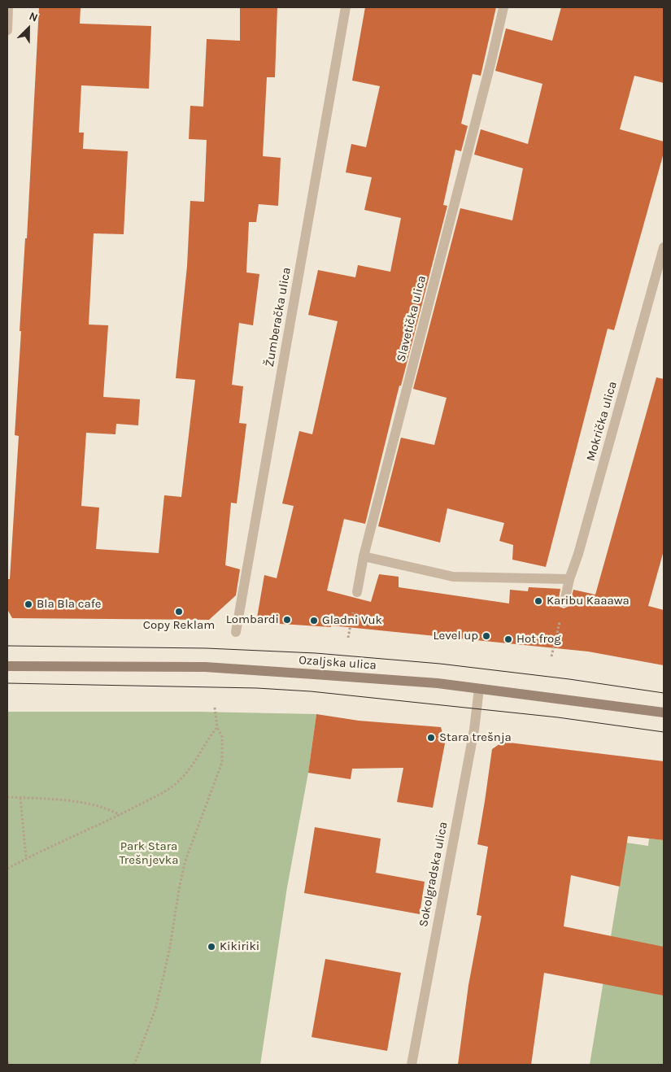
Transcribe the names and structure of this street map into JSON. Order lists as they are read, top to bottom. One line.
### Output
{"streets":{"main road":["Ozaljska ulica"],"street":["Žumberačka ulica","Slavetička ulica","Mokrička ulica","Sokolgradska ulica"]},"crossings":[["Ozaljska ulica","Sokolgradska ulica"]],"parks":["Park Stara Trešnjevka"],"places":["Karibu Kaaawa","Bla Bla cafe","Copy Reklam","Lombardi","Gladni Vuk","Level up","Hot frog","Stara trešnja","Kikiriki"],"north":"top right"}
